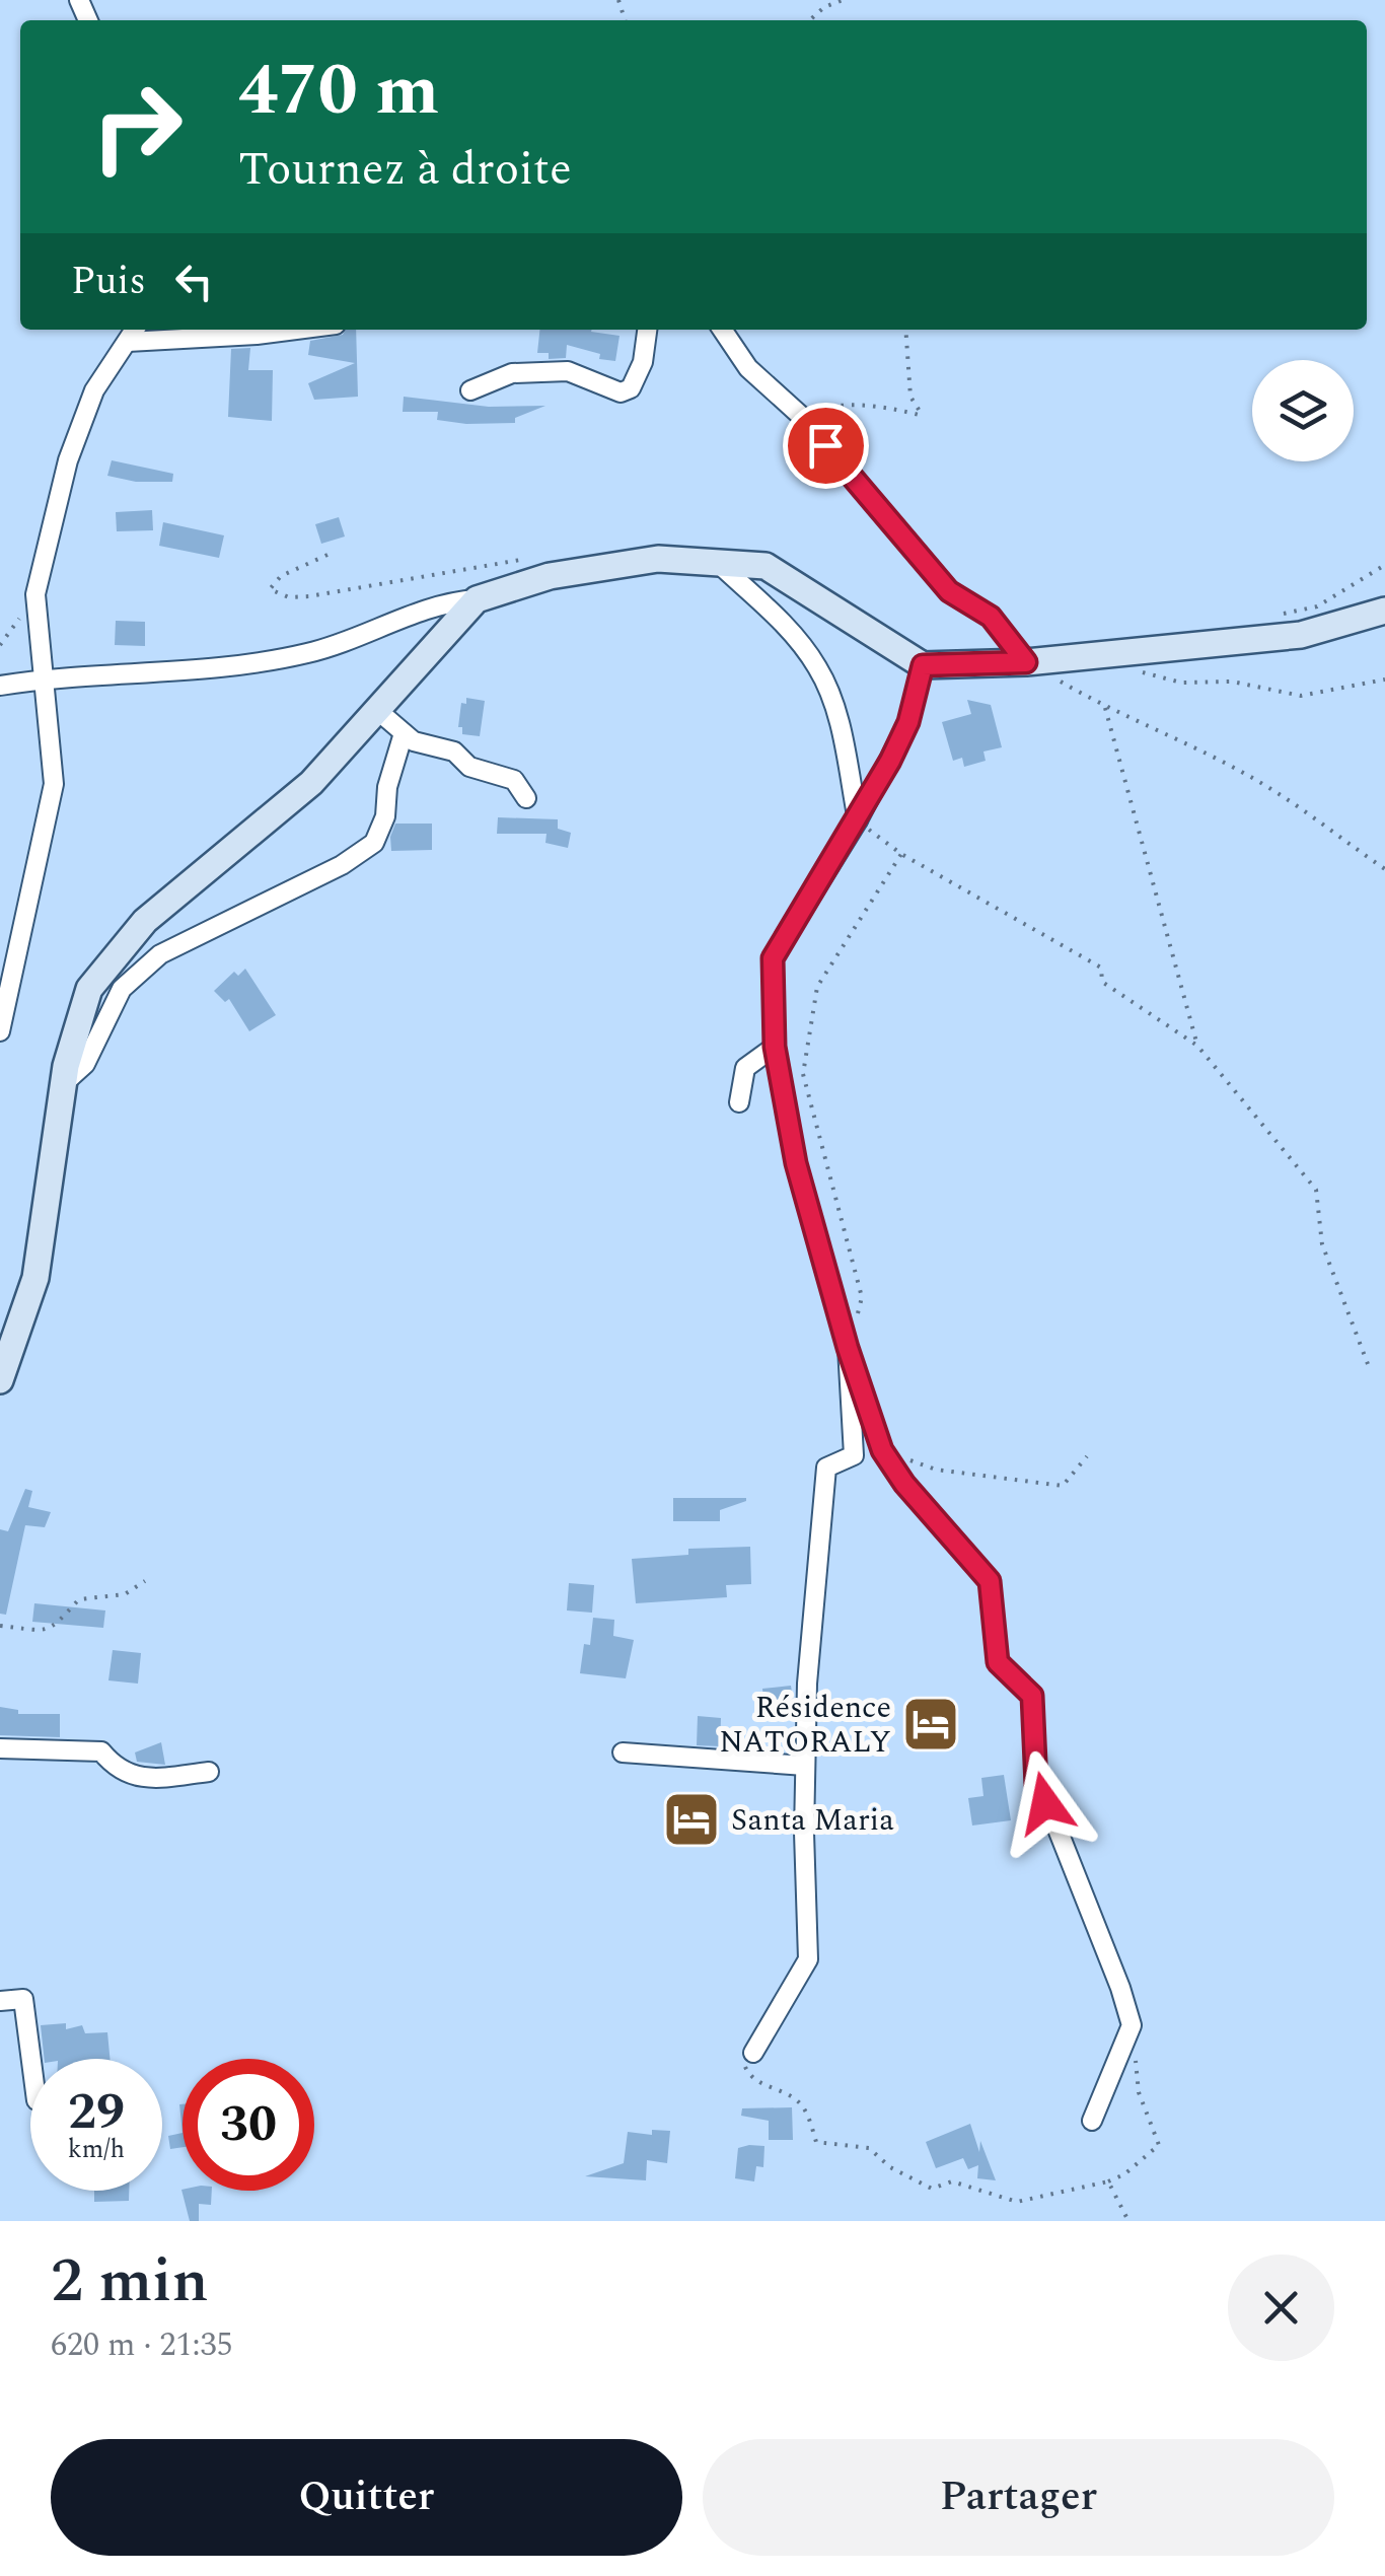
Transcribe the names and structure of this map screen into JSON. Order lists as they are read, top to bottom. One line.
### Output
{"places":{"hotel":["Résidence NATORALY","Santa Maria"]},"page":{"turn":["470 m","Tournez à droite"],"then":"Puis","speed":"29 km/h","limit":"30","heading":["2 min","620 m · 21:35"],"buttons":["Quitter","Partager"]}}
